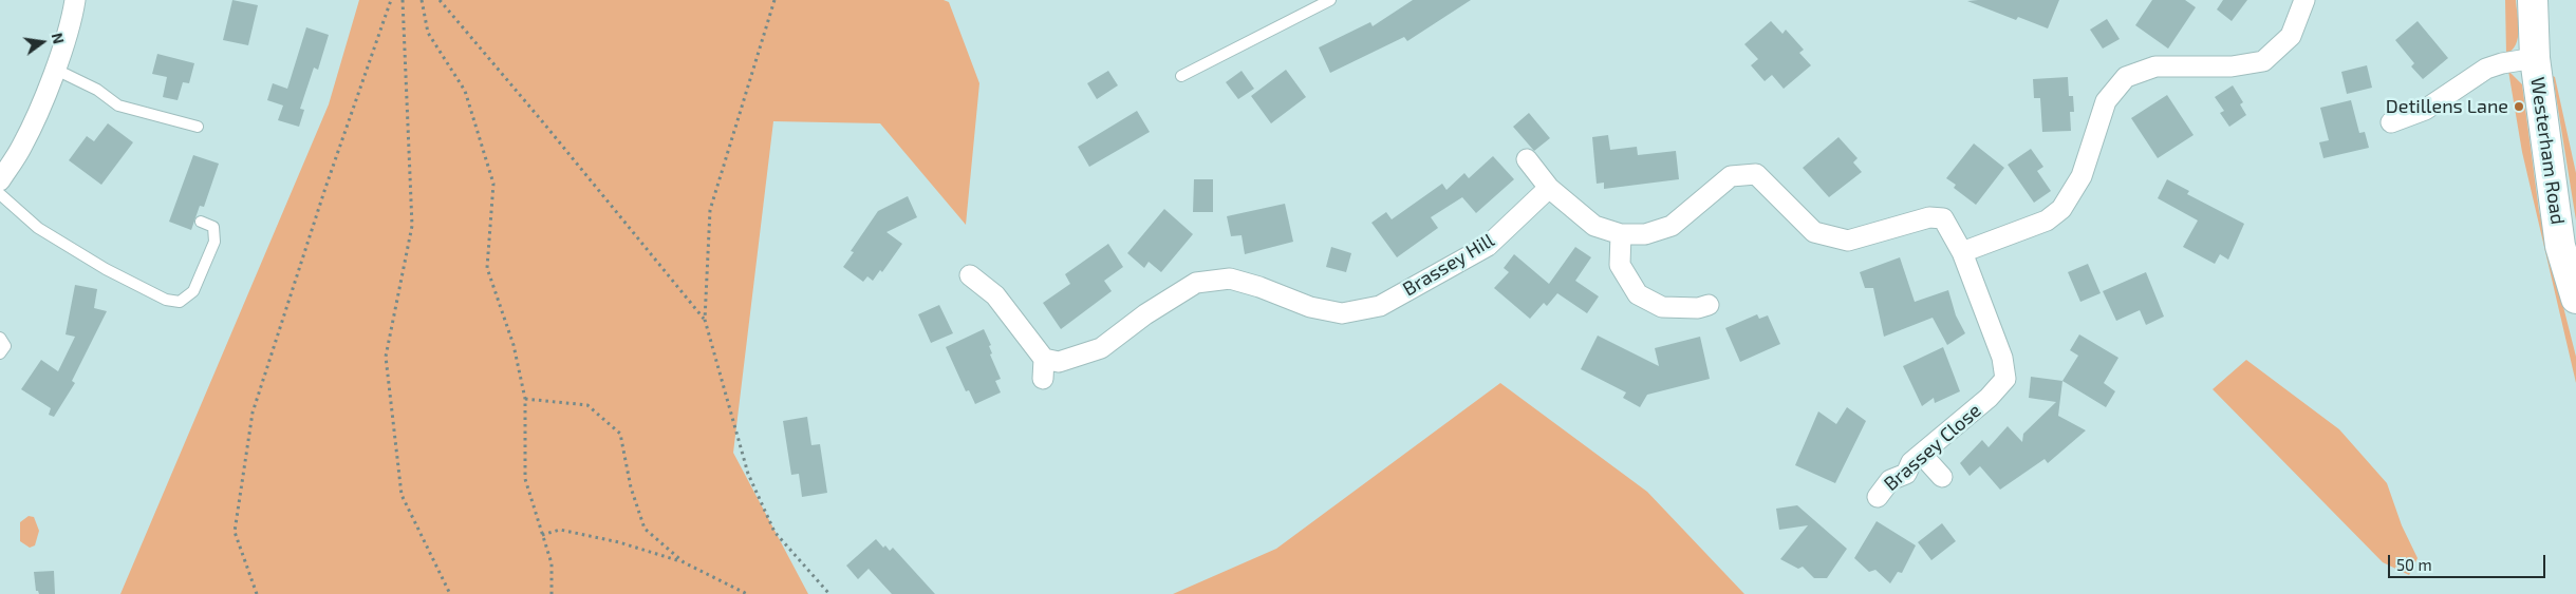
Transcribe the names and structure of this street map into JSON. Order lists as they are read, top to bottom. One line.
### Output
{"streets":{"main road":["Westerham Road"],"street":["Brassey Hill","Brassey Close"]},"places":["Detillens Lane"],"scale_bar":"50 m","north":"right"}
